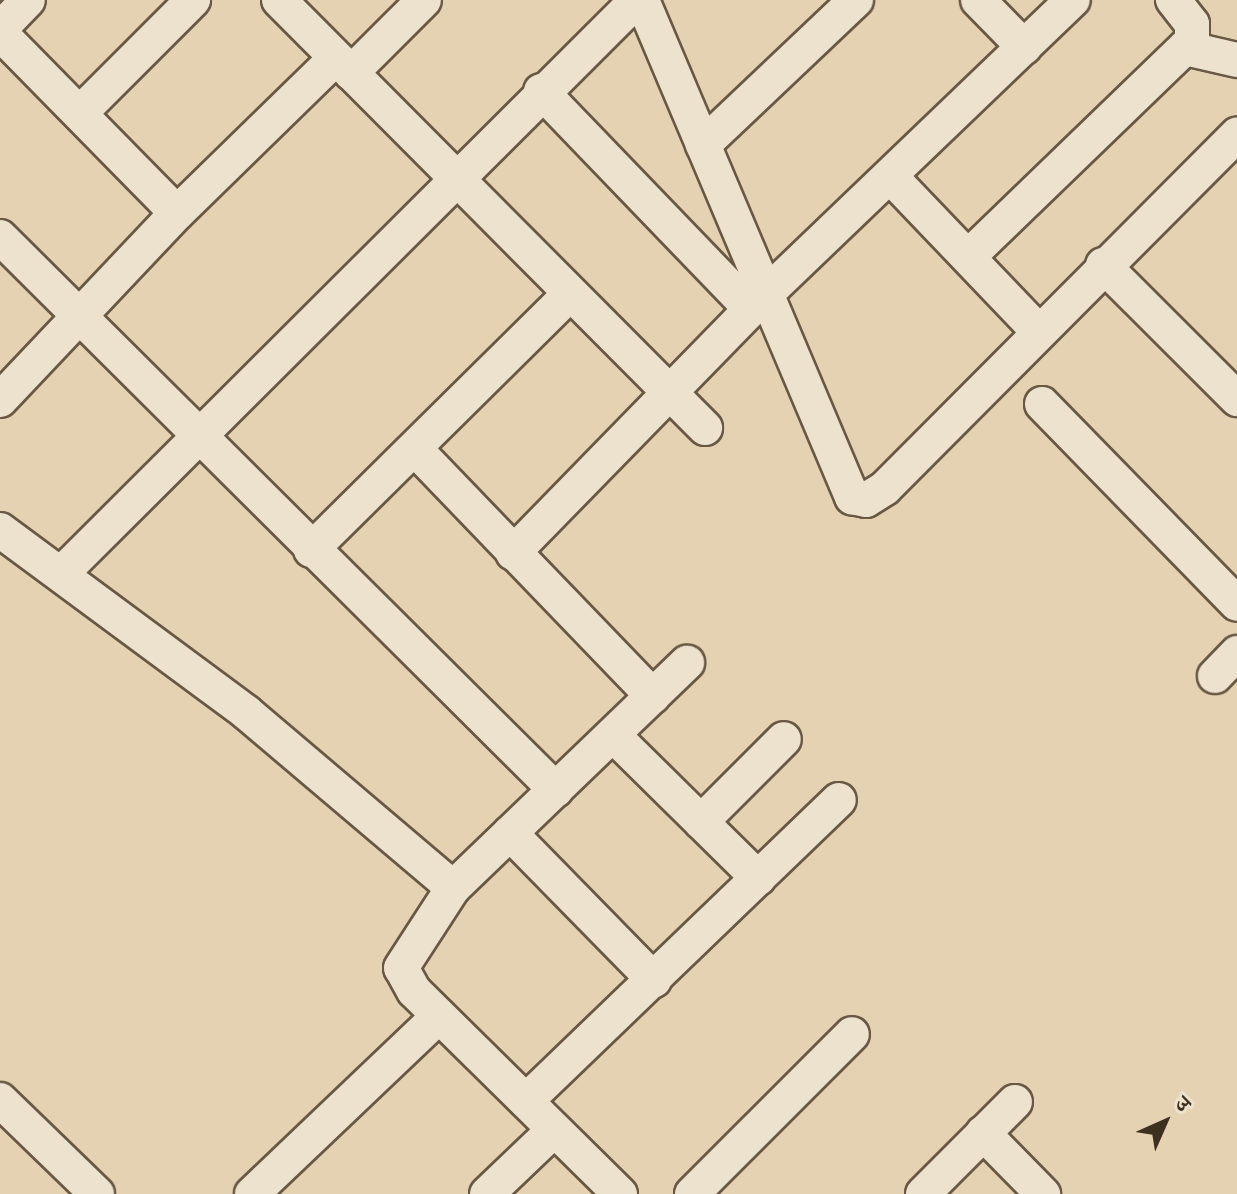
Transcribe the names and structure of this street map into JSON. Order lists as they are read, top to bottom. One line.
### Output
{"north":"top right"}
